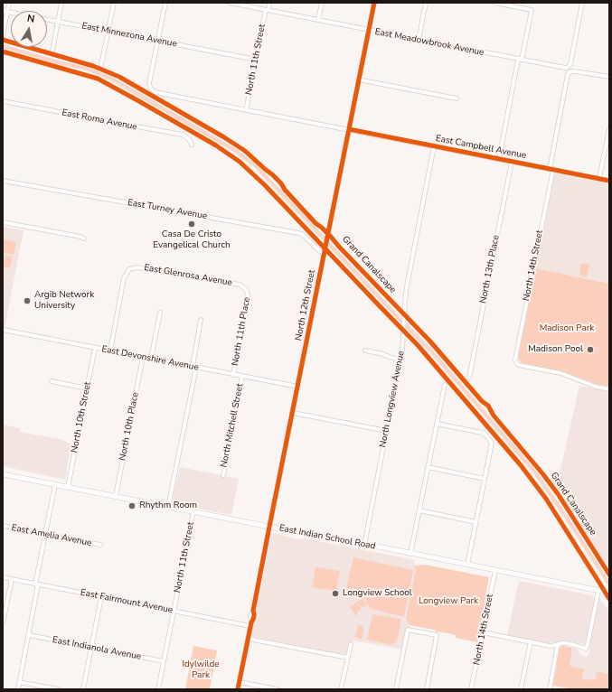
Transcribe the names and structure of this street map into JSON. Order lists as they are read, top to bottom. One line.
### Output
{"streets":{"main road":["East Indian School Road"],"street":["East Minnezona Avenue","East Meadowbrook Avenue","North 11th Street","East Roma Avenue","East Campbell Avenue","East Turney Avenue","North 14th Street","North 13th Place","East Glenrosa Avenue","North 12th Street","North 11th Place","East Devonshire Avenue","North Longview Avenue","North 10th Street","North Mitchell Street","North 10th Place","East Amelia Avenue","East Fairmount Avenue","East Indianola Avenue"],"cycle path":["Grand Canalscape"]},"crossings":[["East Minnezona Avenue","North 11th Street"],["East Minnezona Avenue","East Campbell Avenue"],["East Meadowbrook Avenue","North 11th Street"],["East Meadowbrook Avenue","North 12th Street"],["North 11th Street","East Campbell Avenue"],["North 11th Street","East Indian School Road"],["North 11th Street","East Fairmount Avenue"],["North 11th Street","East Indianola Avenue"],["East Campbell Avenue","North 14th Street"],["East Campbell Avenue","North 13th Place"],["East Campbell Avenue","North 12th Street"],["East Campbell Avenue","North Longview Avenue"],["East Turney Avenue","North 12th Street"],["North 14th Street","East Indian School Road"],["East Glenrosa Avenue","North 11th Place"],["East Glenrosa Avenue","East Devonshire Avenue"],["North 12th Street","East Devonshire Avenue"],["North 12th Street","East Indian School Road"],["North 12th Street","East Fairmount Avenue"],["North 11th Place","East Devonshire Avenue"],["East Devonshire Avenue","North 10th Street"],["East Devonshire Avenue","North Mitchell Street"],["East Devonshire Avenue","North 10th Place"],["North Longview Avenue","East Indian School Road"],["North 10th Street","East Indian School Road"],["North 10th Place","East Indian School Road"]],"parks":["Madison Park","Longview Park","Idylwilde Park"],"places":["Casa De Cristo Evangelical Church","Argib Network University","Madison Pool","Rhythm Room","Longview School"],"north":"top"}
